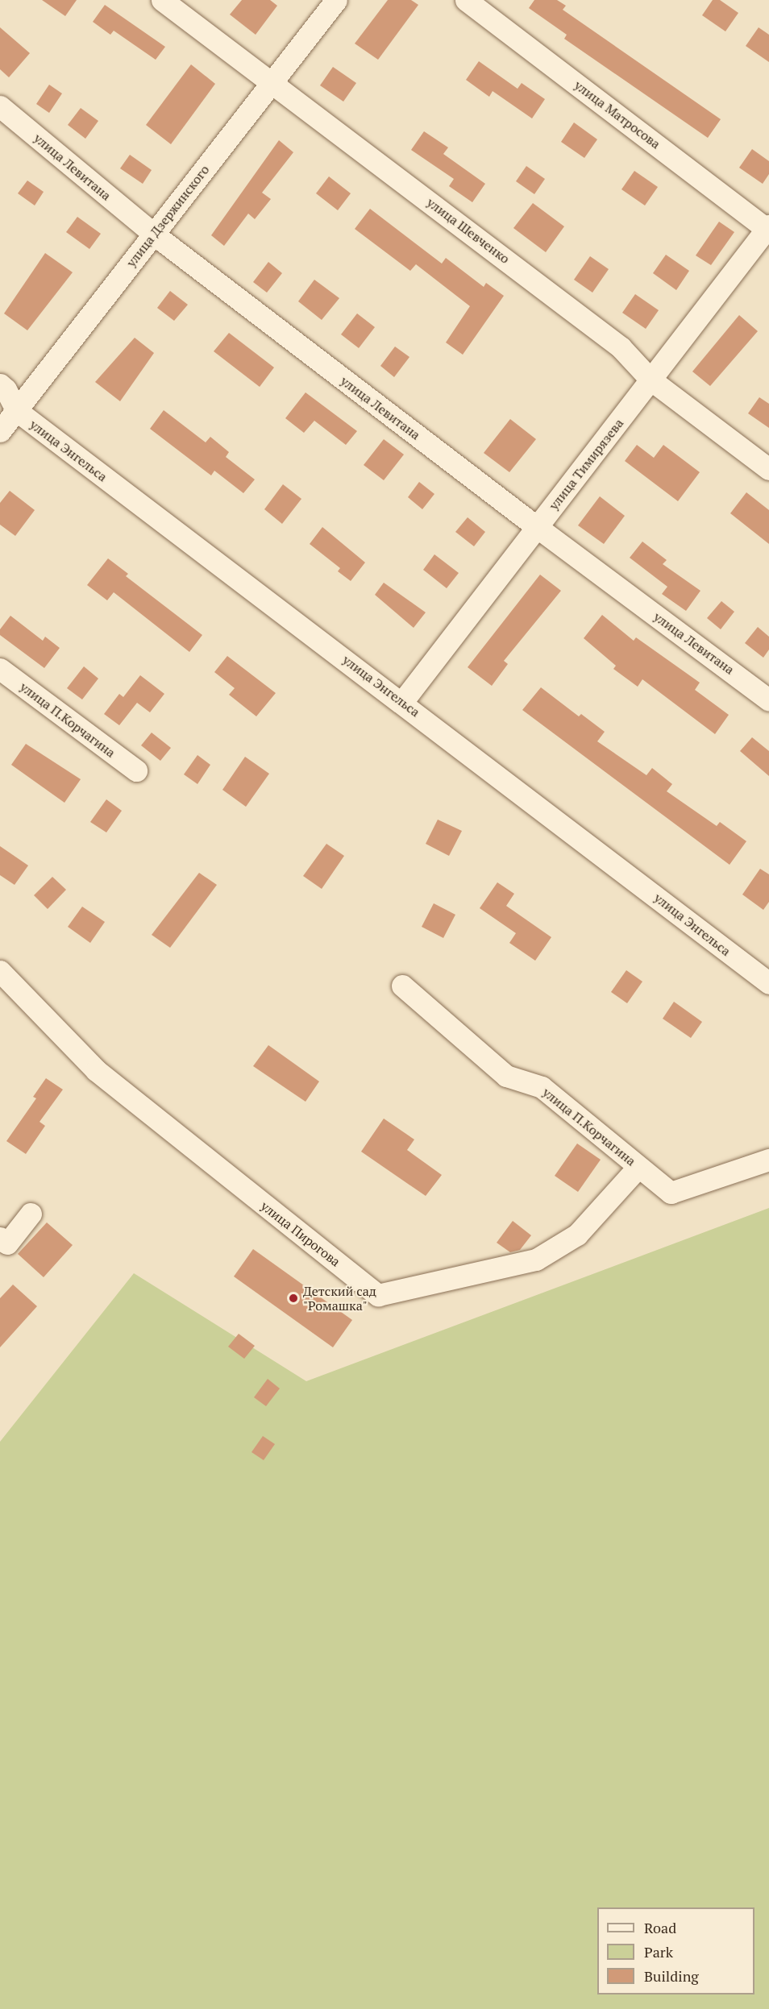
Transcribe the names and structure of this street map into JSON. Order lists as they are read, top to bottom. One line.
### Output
{"streets":{"street":["улица Матросова","улица Левитана","улица Дзержинского","улица Шевченко","улица Энгельса","улица Тимирязева","улица П.Корчагина","улица Пирогова"]},"crossings":[["улица Матросова","улица Тимирязева"],["улица Левитана","улица Дзержинского"],["улица Левитана","улица Тимирязева"],["улица Дзержинского","улица Шевченко"],["улица Дзержинского","улица Энгельса"],["улица Шевченко","улица Тимирязева"],["улица Энгельса","улица Тимирязева"],["улица П.Корчагина","улица Пирогова"]],"places":["Детский сад \"Ромашка\""],"legend":["Road","Park","Building"]}
